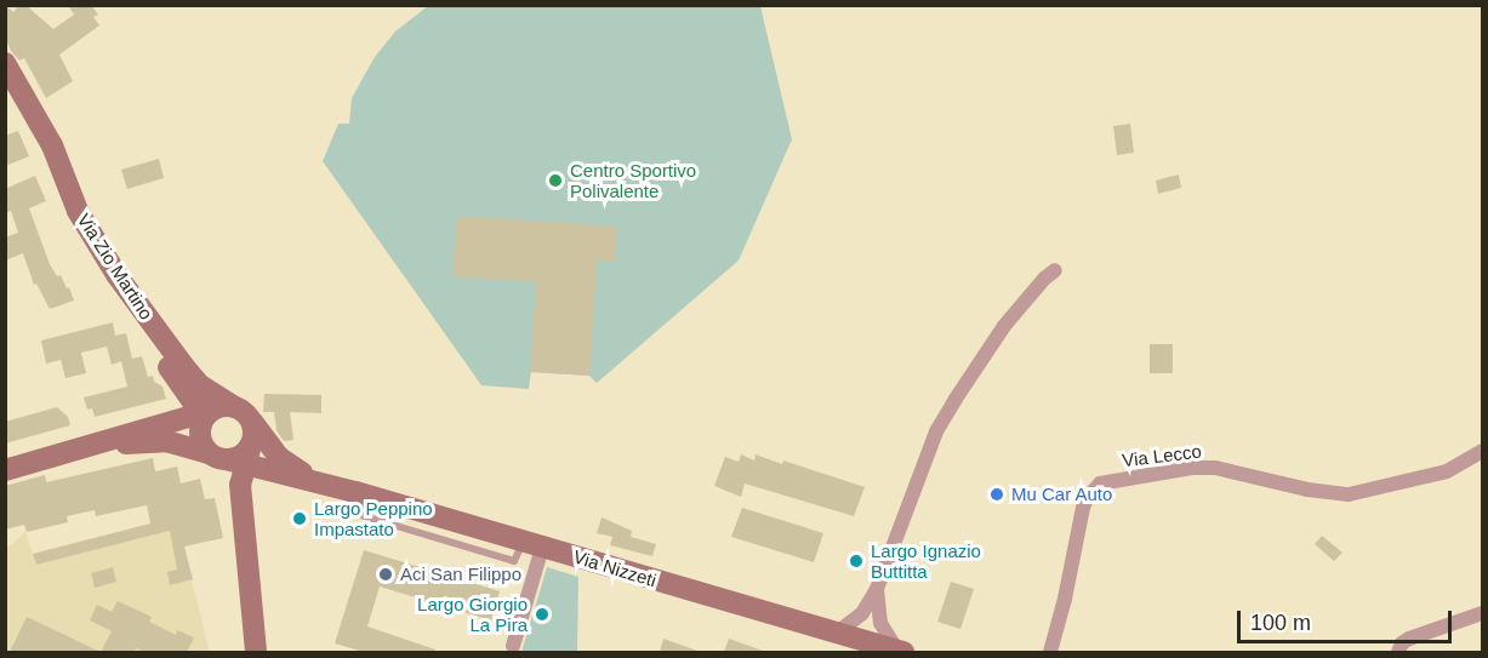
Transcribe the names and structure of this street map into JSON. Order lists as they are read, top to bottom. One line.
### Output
{"streets":{"street":["Via Zio Martino","Via Lecco","Via Nizzeti"]},"crossings":[["Via Zio Martino","Via Nizzeti"]],"places":["Centro Sportivo Polivalente","Mu Car Auto","Largo Peppino Impastato","Largo Ignazio Buttitta","Aci San Filippo","Largo Giorgio La Pira"],"scale_bar":"100 m"}
